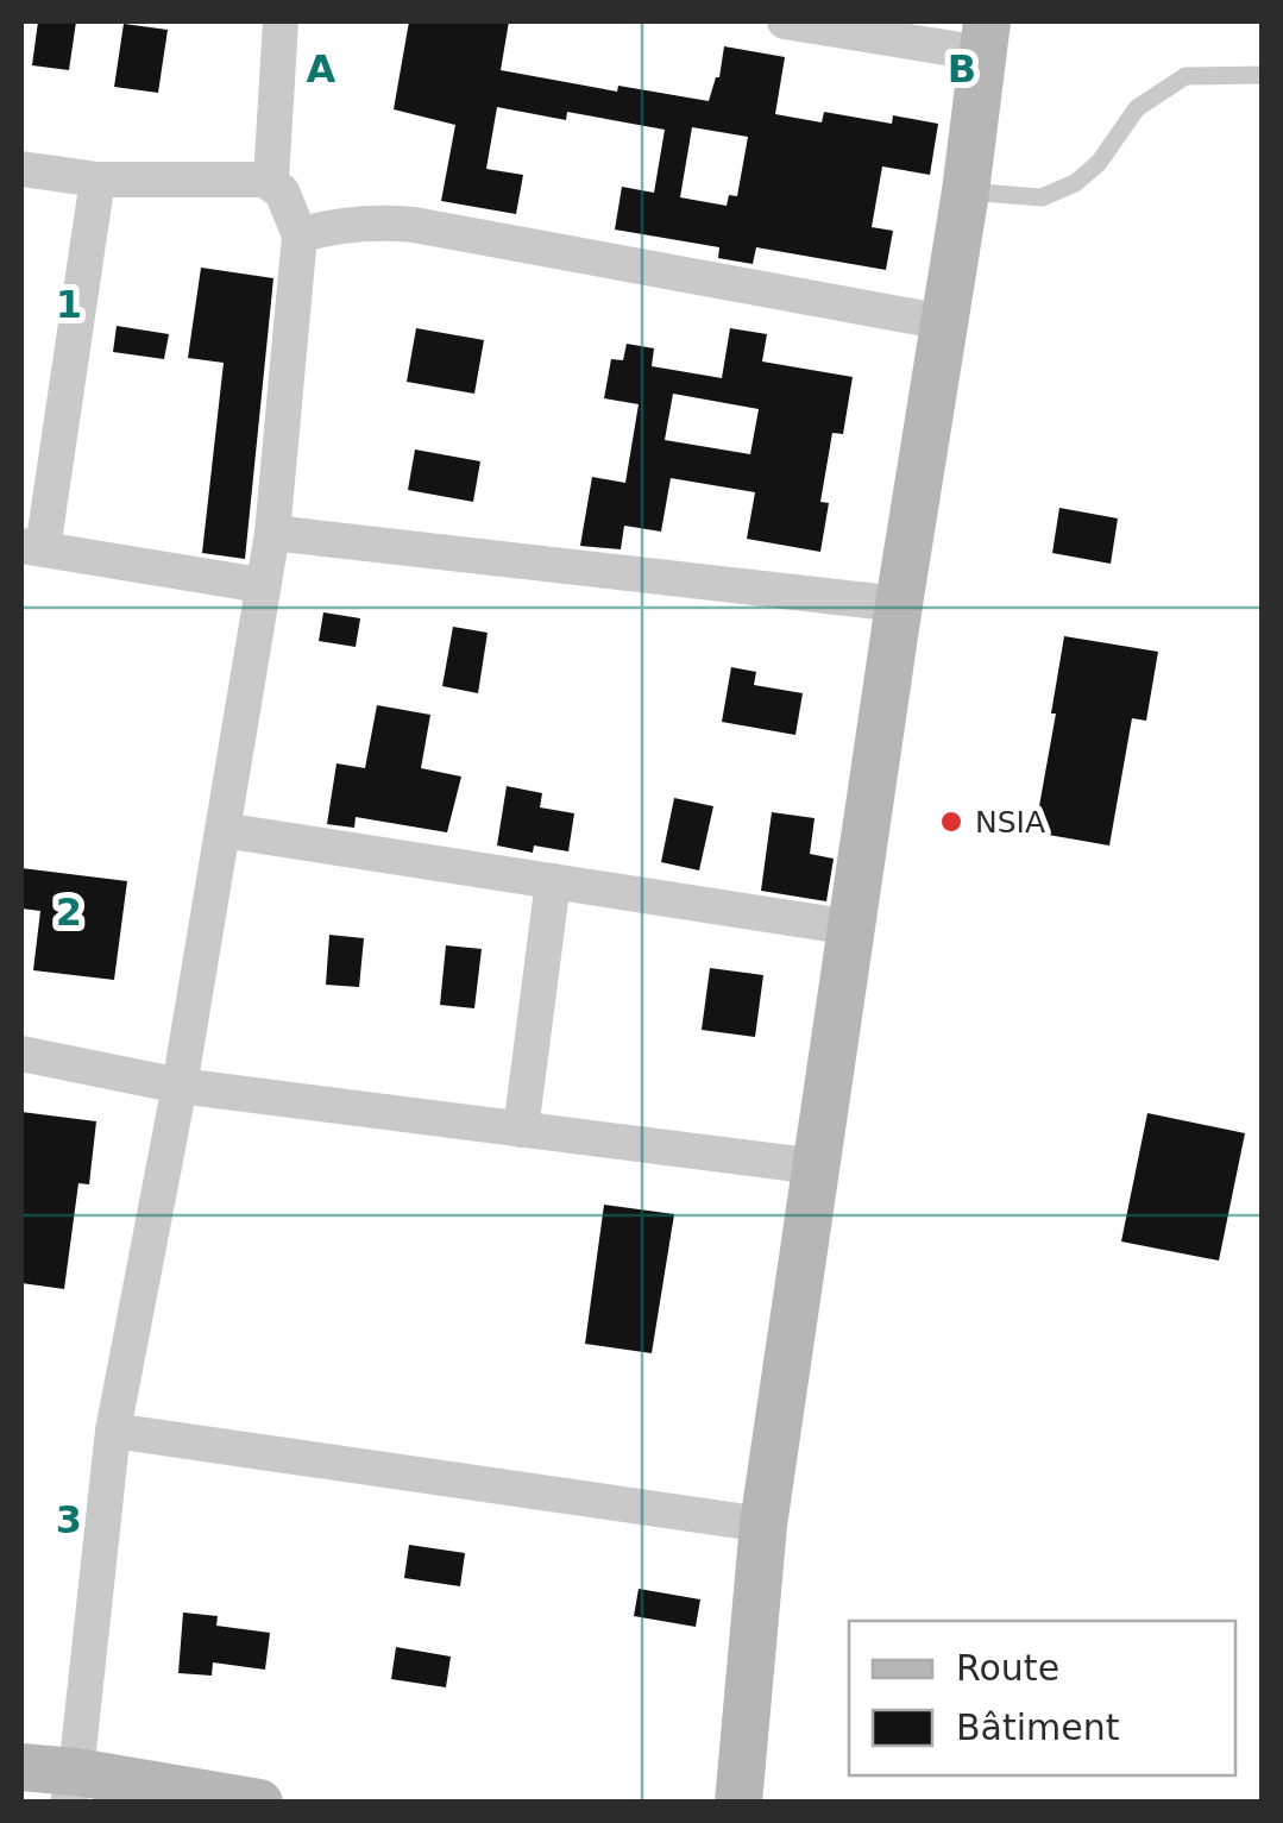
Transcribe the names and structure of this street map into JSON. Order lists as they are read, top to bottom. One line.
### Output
{"places":["NSIA"],"legend":["Route","Bâtiment"],"grid":{"columns":["A","B"],"rows":["1","2","3"]}}
